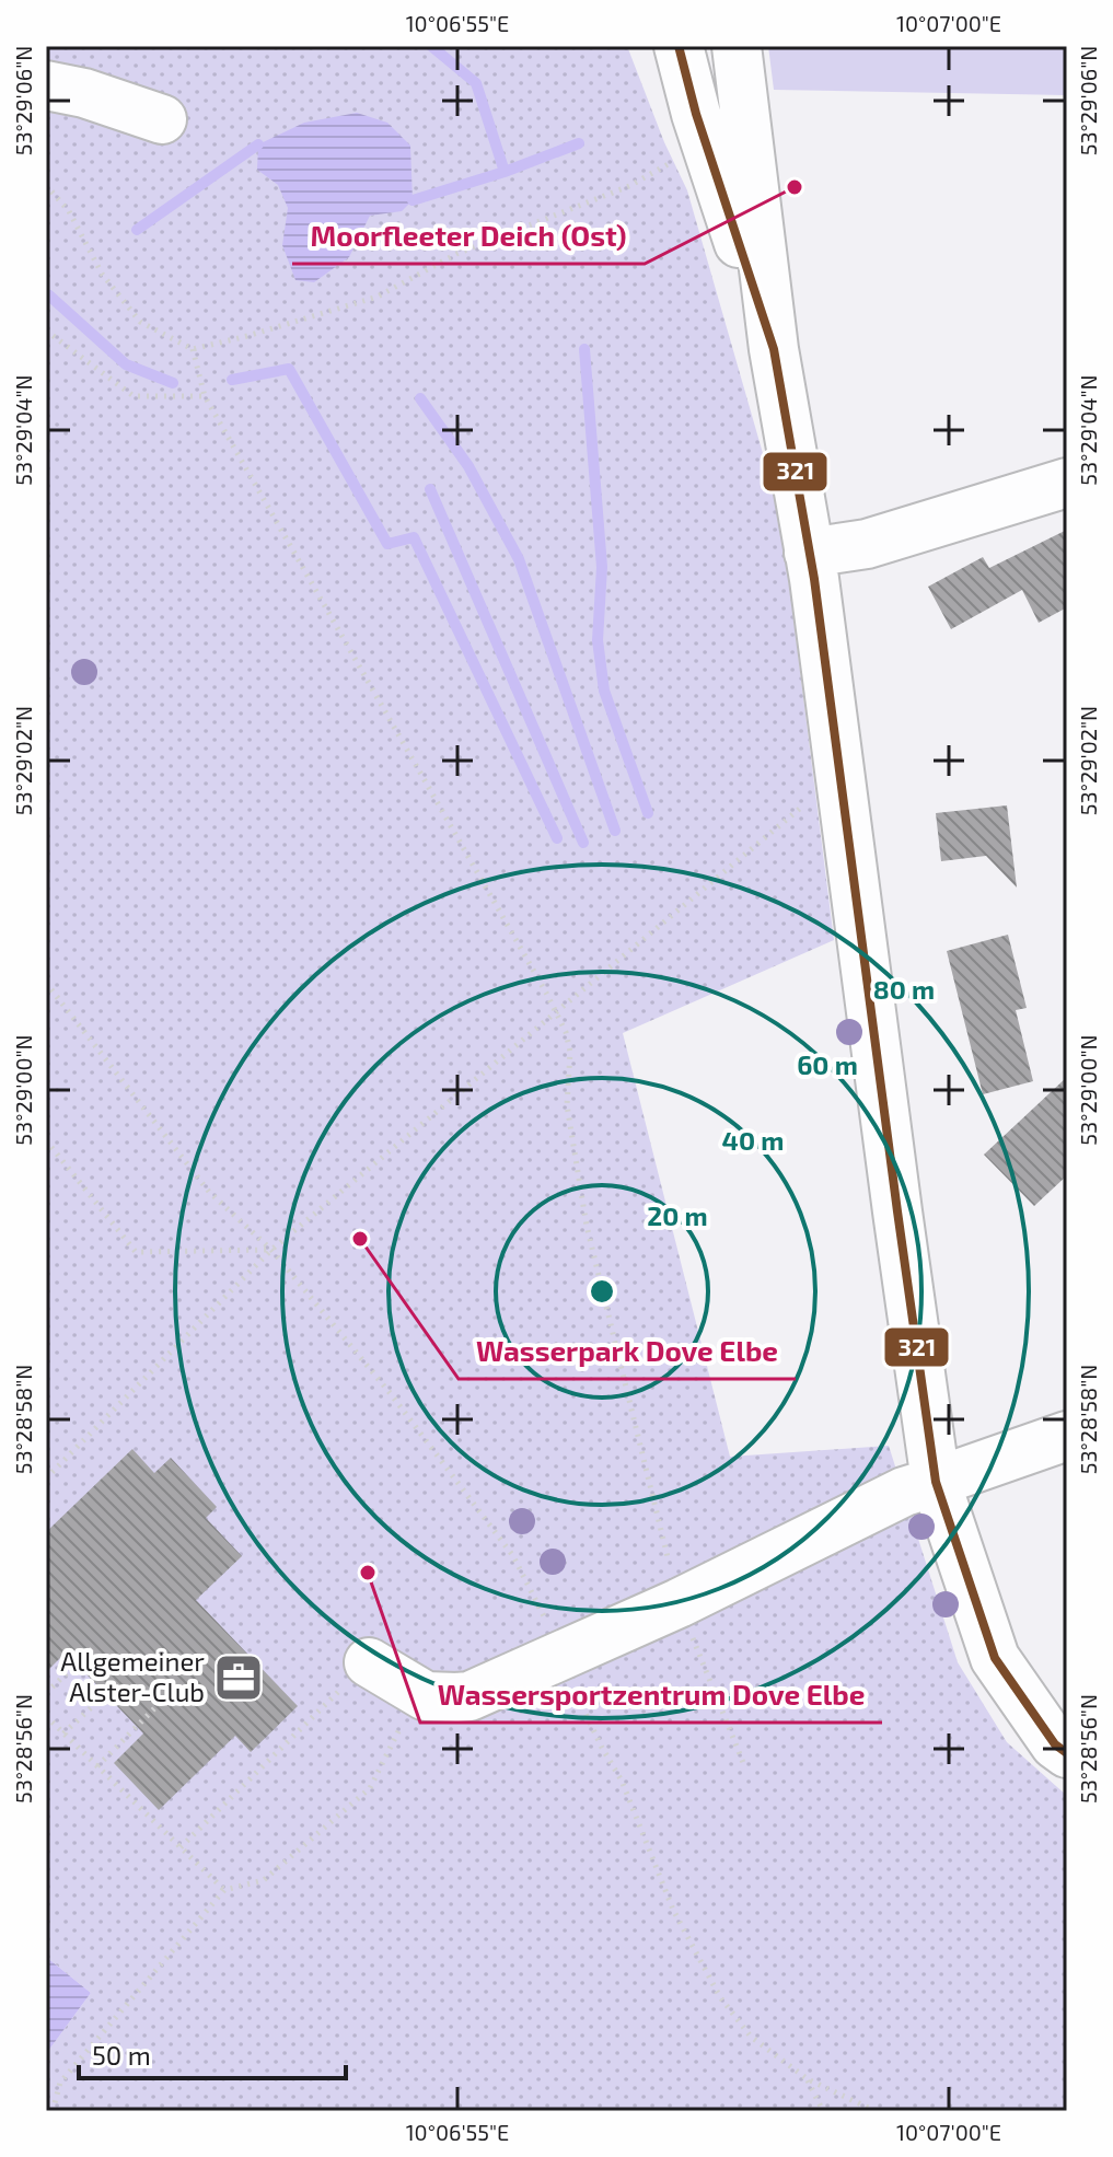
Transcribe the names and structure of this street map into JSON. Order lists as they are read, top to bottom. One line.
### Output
{"places":{"other":["Moorfleeter Deich (Ost)","Wasserpark Dove Elbe","Wassersportzentrum Dove Elbe"],"office":["Allgemeiner Alster-Club"]},"lines":["transit line 321"],"scale_bar":"50 m","coordinates":["10°06'55\"E","10°07'00\"E","53°29'06\"N","53°29'04\"N","53°29'02\"N","53°29'00\"N","53°28'58\"N","53°28'56\"N"],"rings":["80 m","60 m","40 m","20 m"]}
